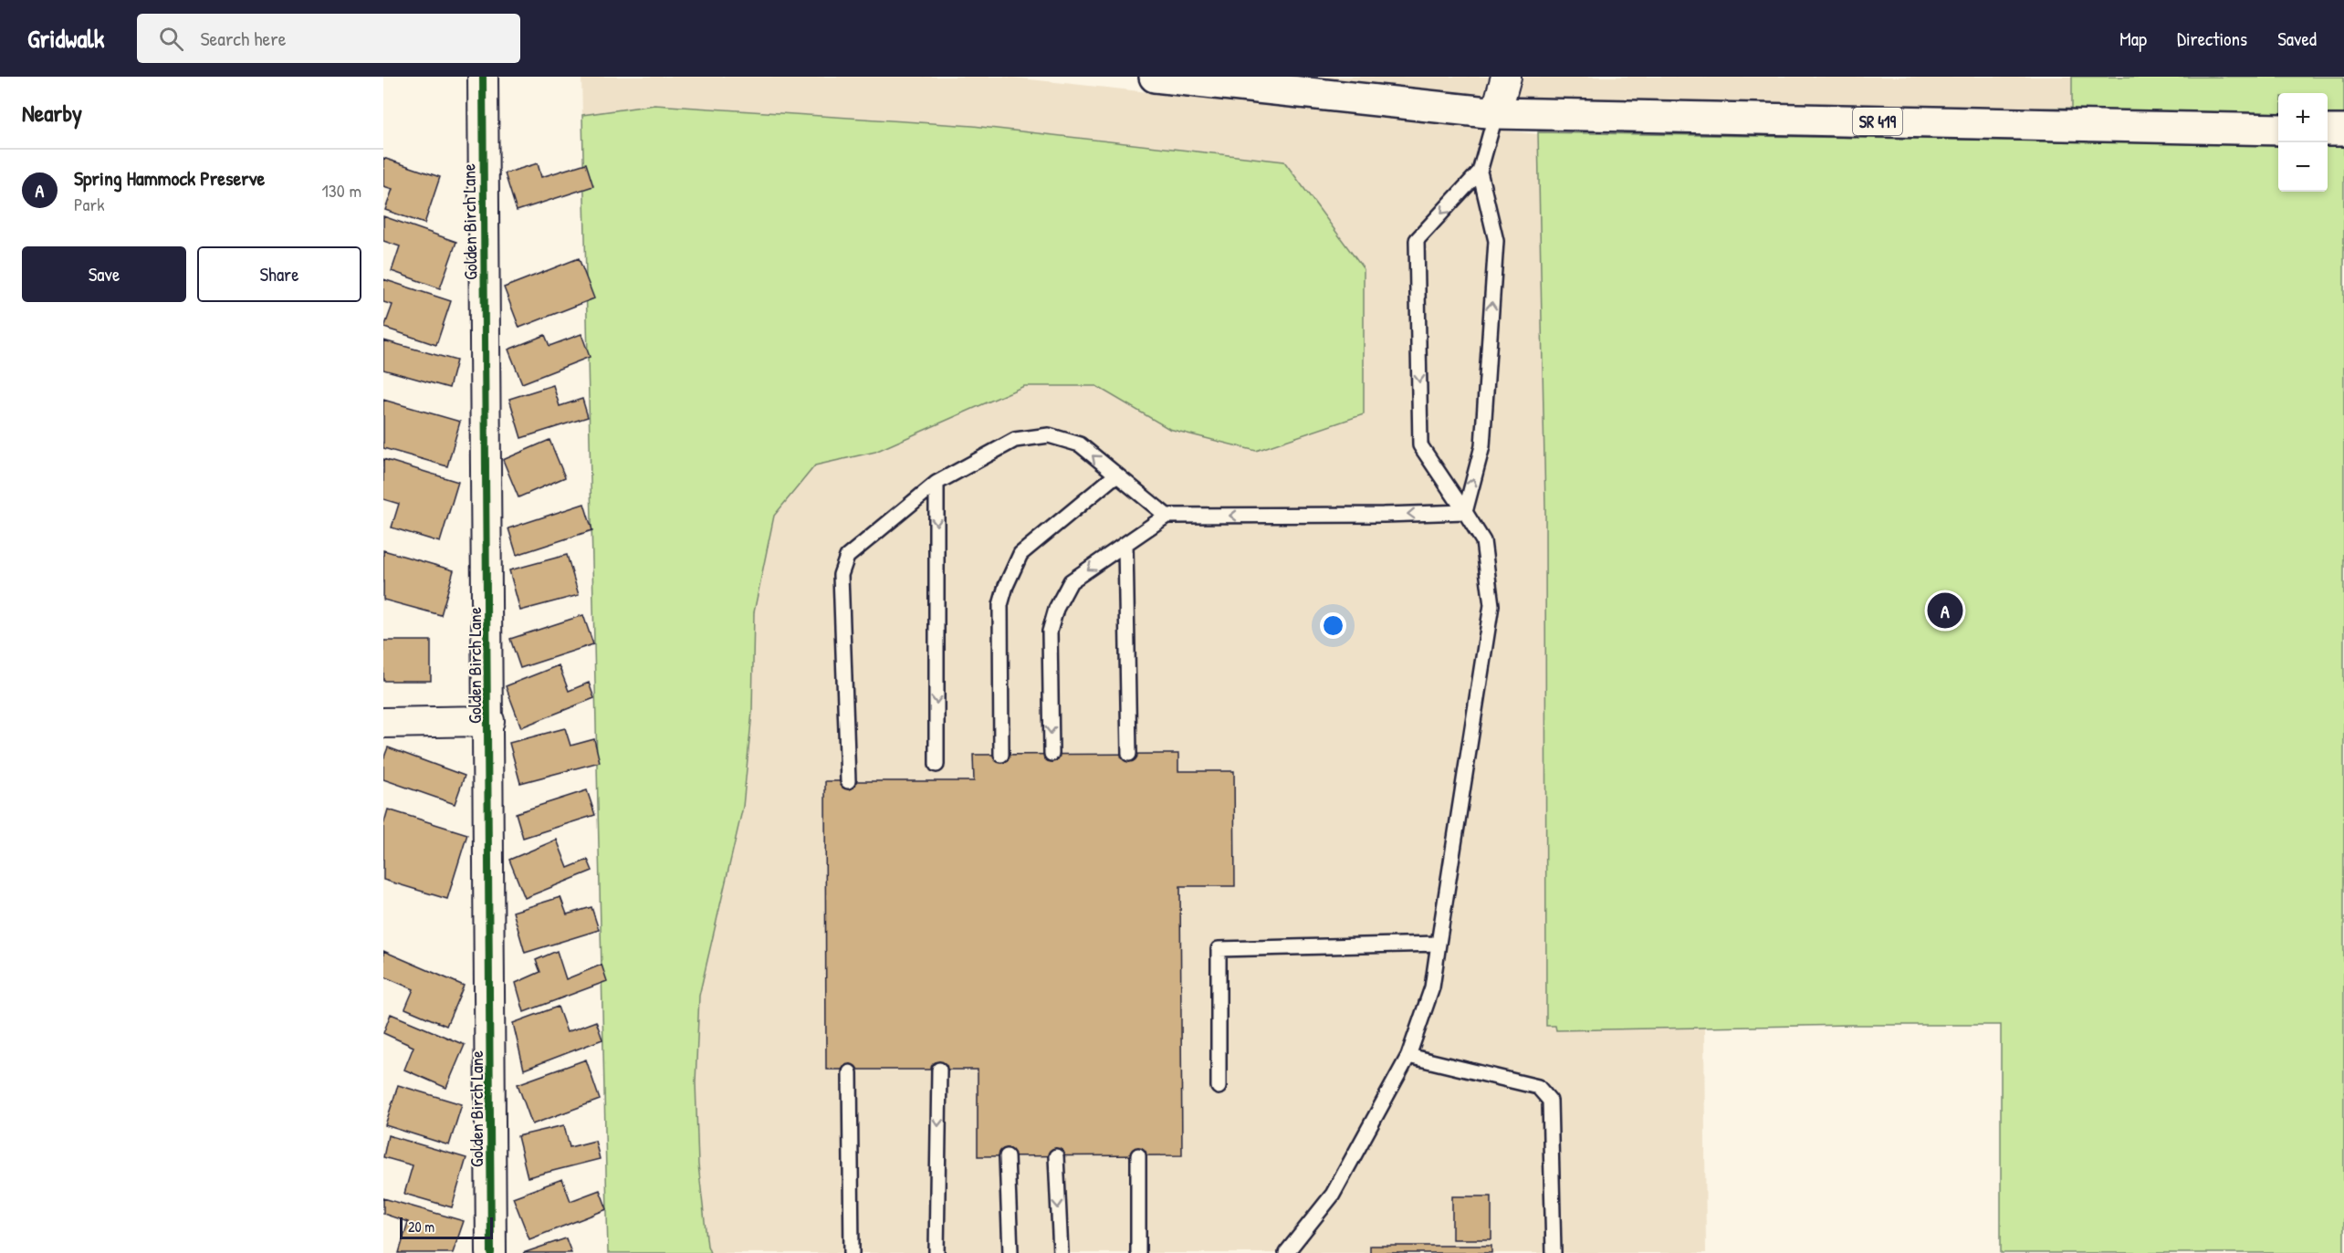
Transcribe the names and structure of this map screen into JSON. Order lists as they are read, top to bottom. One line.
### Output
{"streets":{"main road":["SR 419"],"street":["Golden Birch Lane"]},"scale_bar":"20 m","page":{"header":"Gridwalk","search":"Search here","nav":["Map","Directions","Saved"],"heading":"Nearby","map_buttons":["+","−"],"list":[{"mark":"A","name":"Spring Hammock Preserve","note":"Park","value":"130 m"}],"buttons":["Save","Share"],"pins":"A","scale":"20 m"}}
